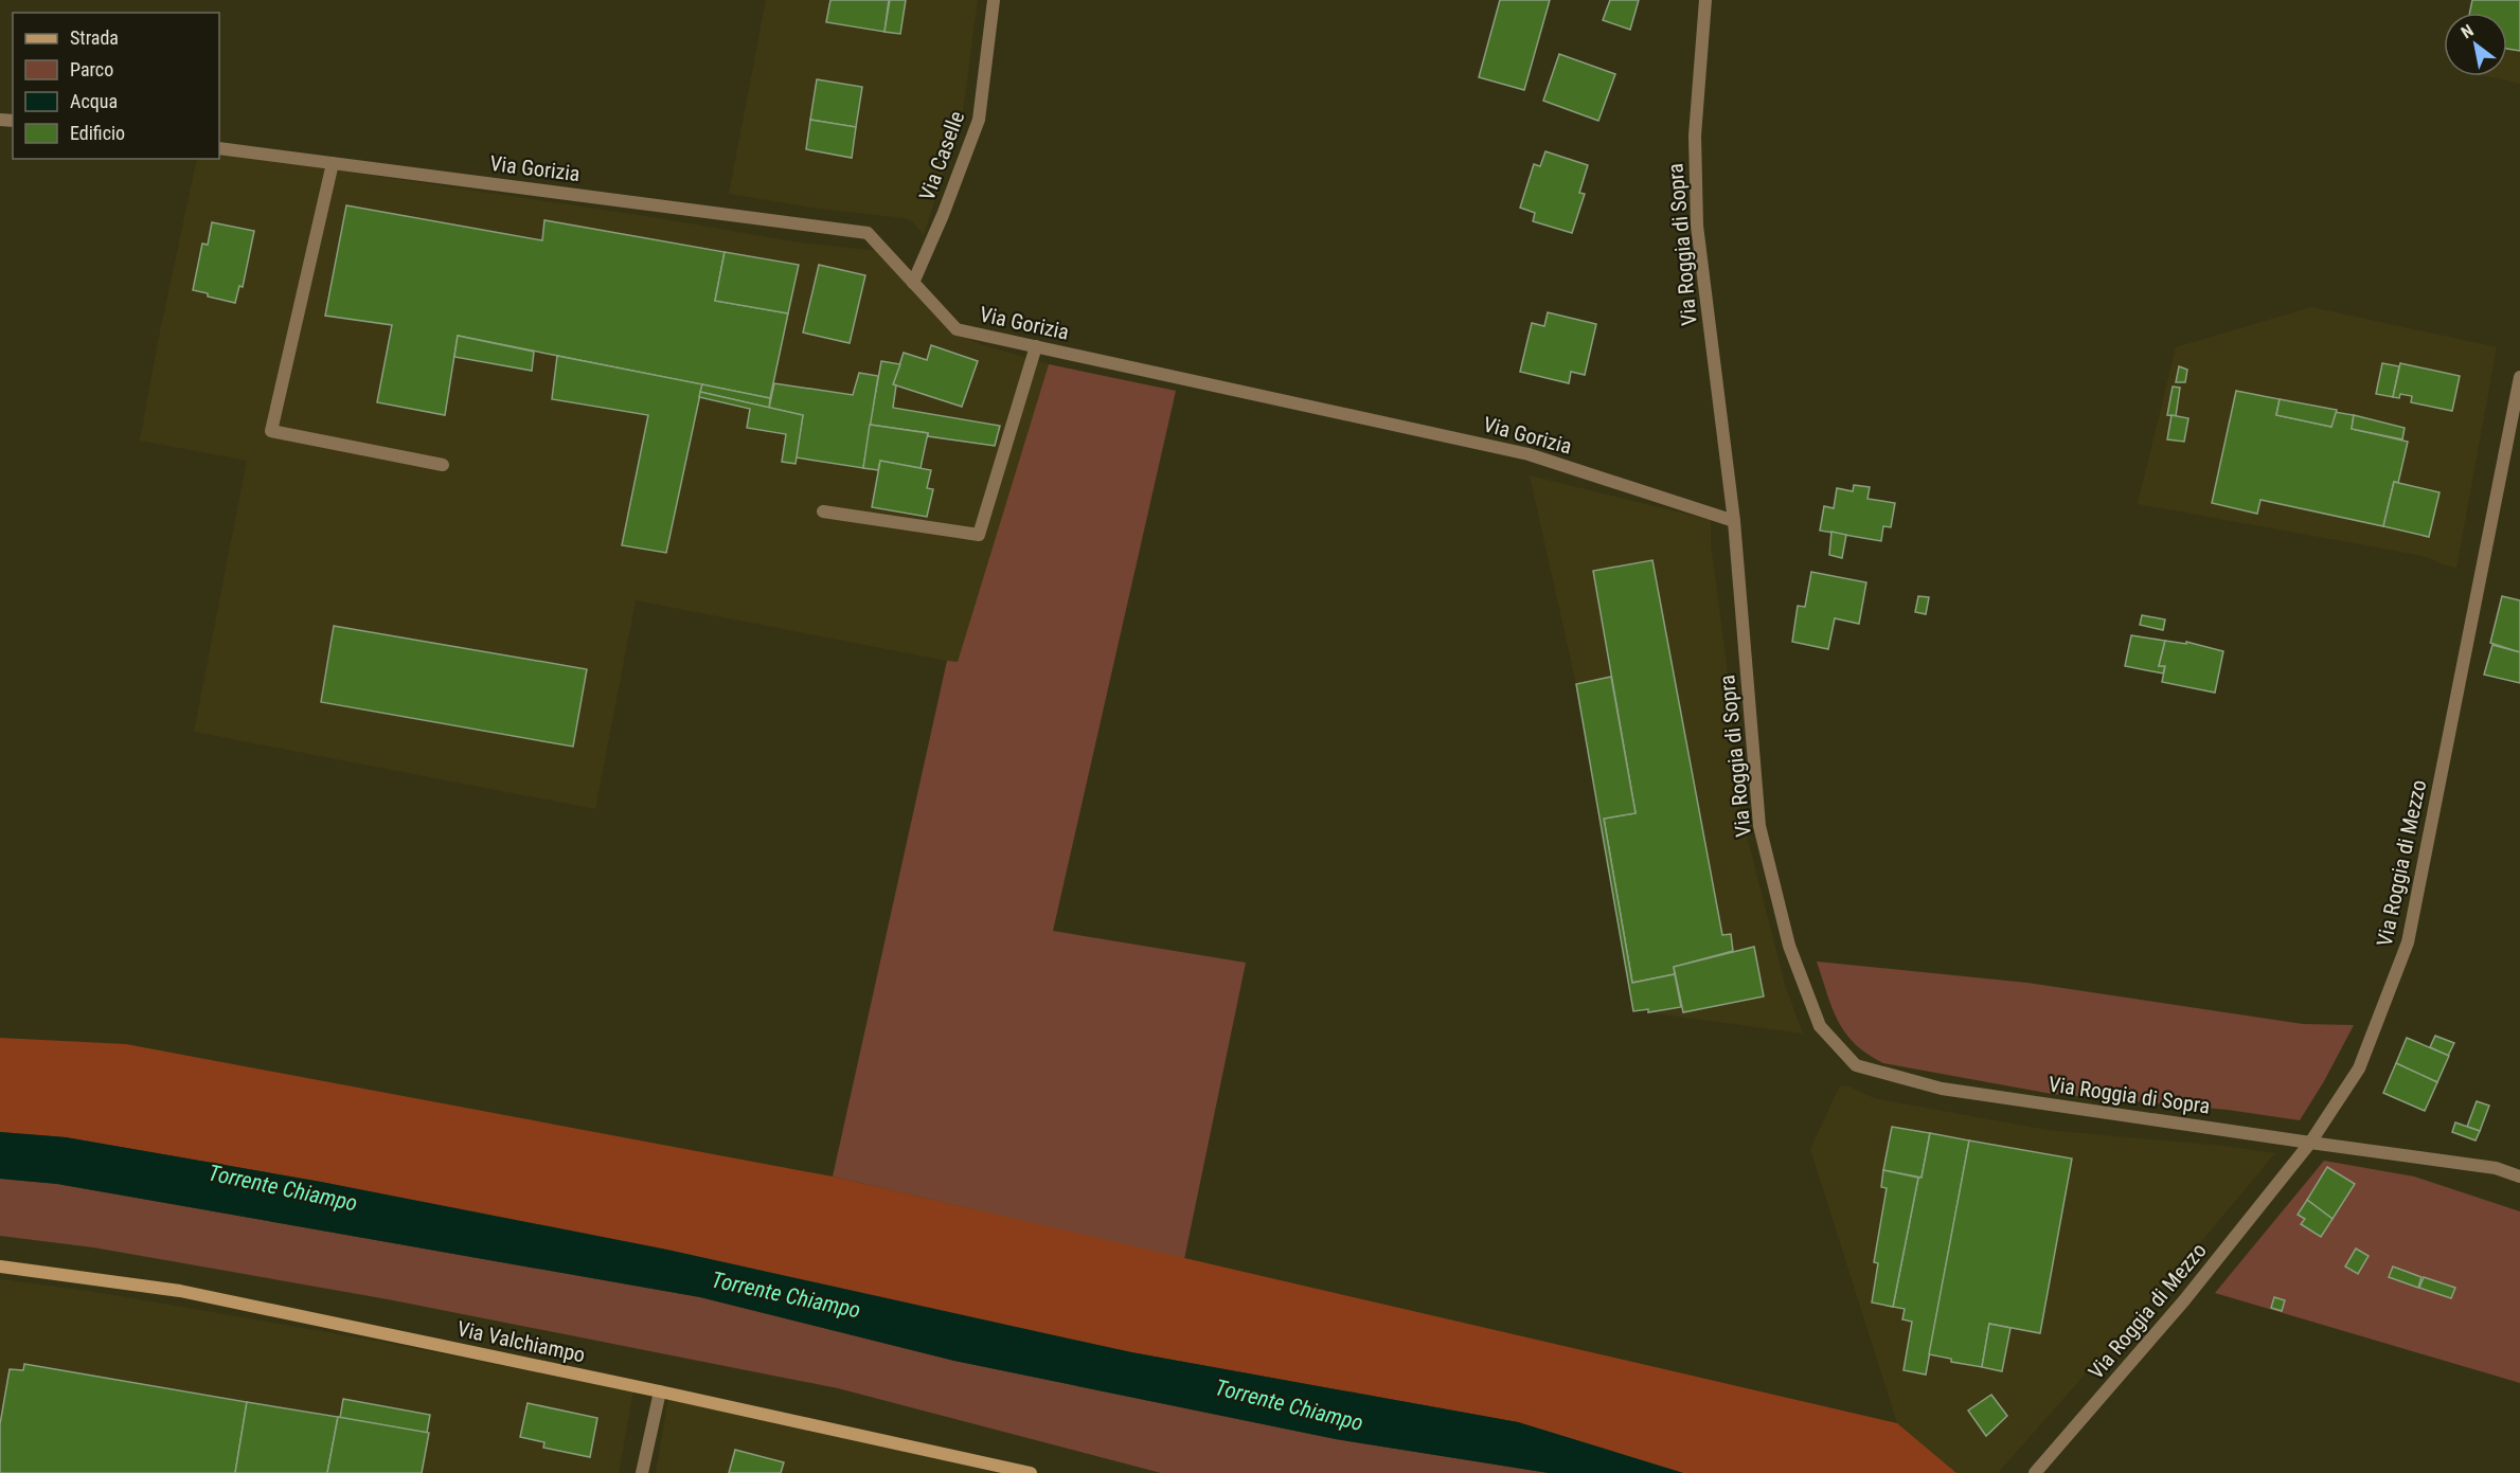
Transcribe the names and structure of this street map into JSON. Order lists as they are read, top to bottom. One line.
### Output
{"streets":{"main road":["Via Valchiampo"],"street":["Via Caselle","Via Gorizia","Via Roggia di Sopra","Via Roggia di Mezzo"]},"crossings":[["Via Caselle","Via Gorizia"],["Via Gorizia","Via Roggia di Sopra"],["Via Roggia di Sopra","Via Roggia di Mezzo"]],"water":["Torrente Chiampo"],"legend":["Strada","Parco","Acqua","Edificio"],"north":"top left"}
